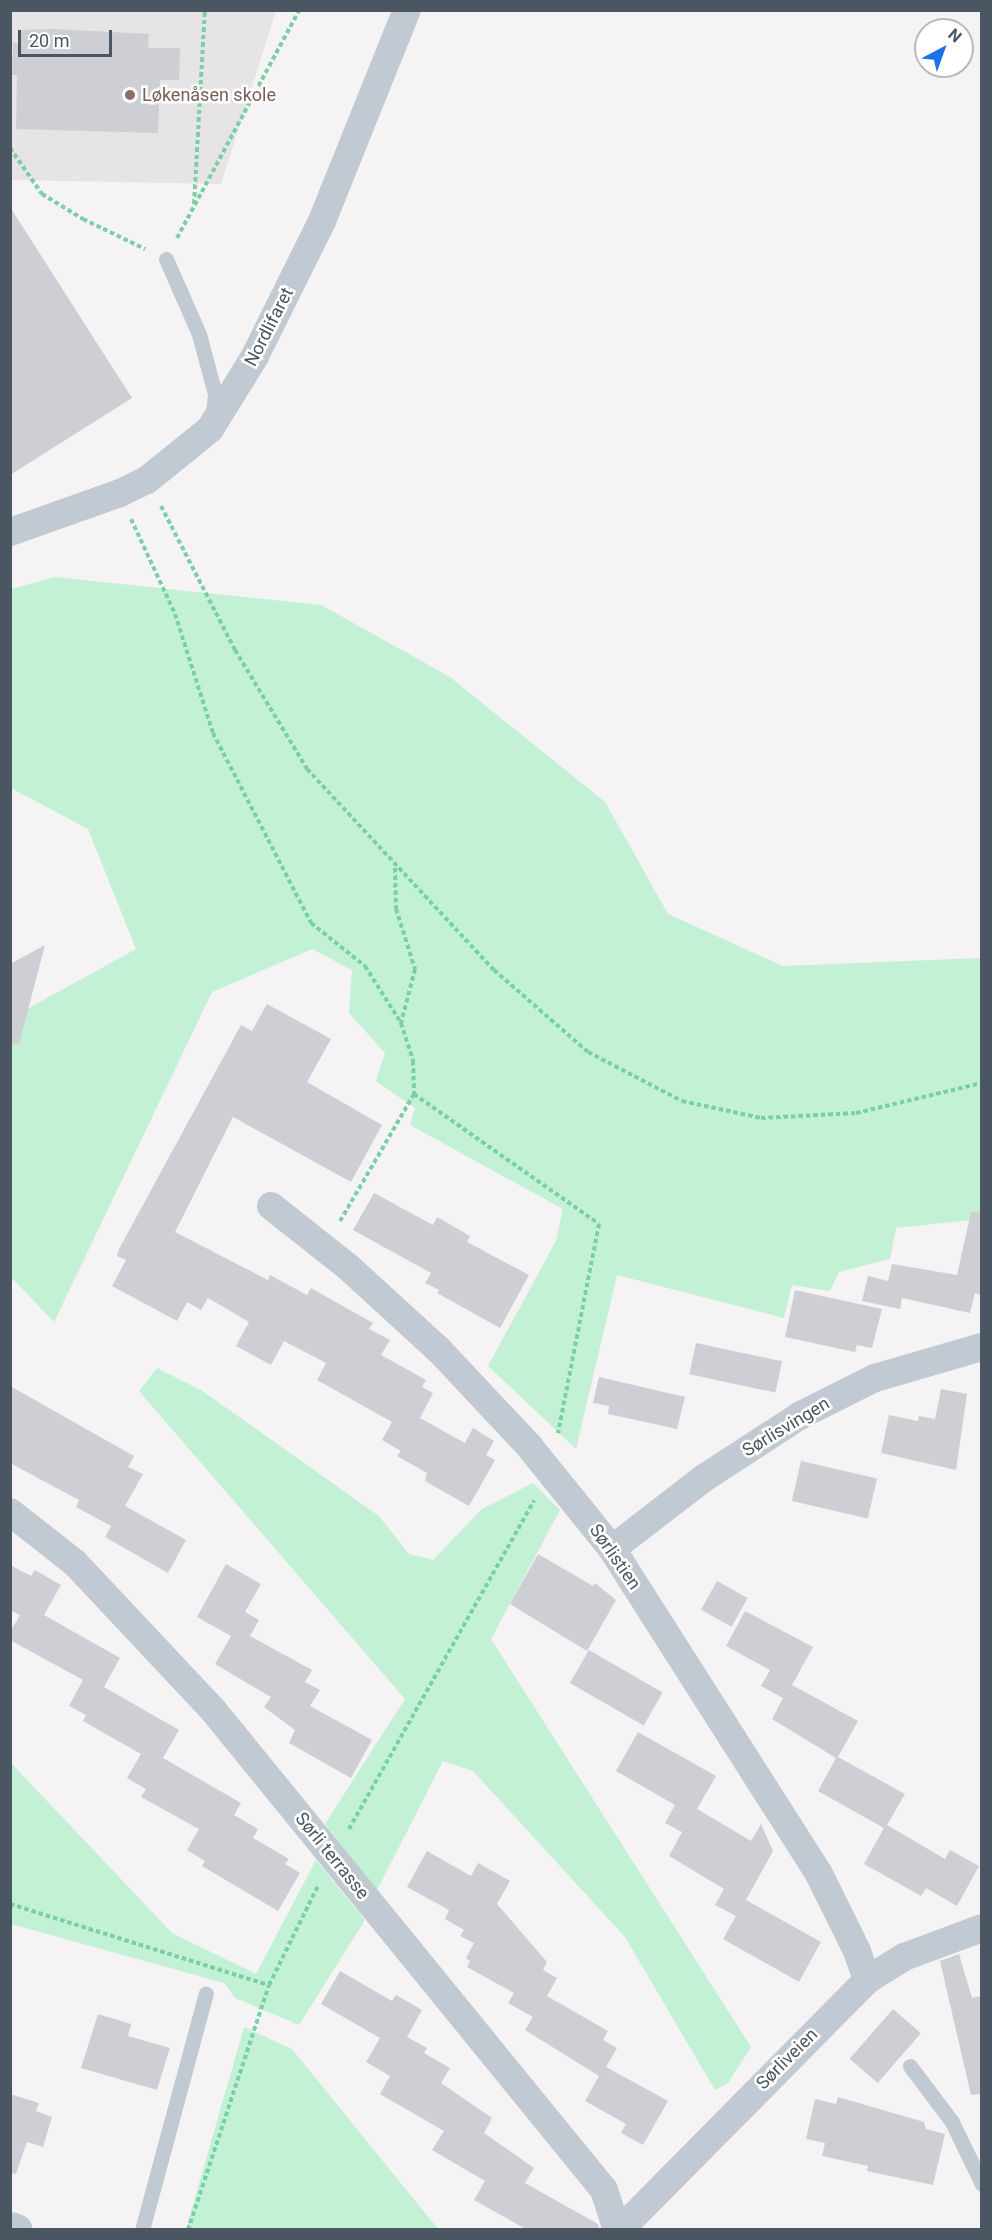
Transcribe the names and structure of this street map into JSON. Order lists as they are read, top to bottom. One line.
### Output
{"streets":{"street":["Nordlifaret","Sørlisvingen","Sørlistien","Sørli terrasse","Sørliveien"]},"crossings":[["Sørlisvingen","Sørlistien"],["Sørlistien","Sørliveien"],["Sørli terrasse","Sørliveien"]],"places":["Løkenåsen skole"],"scale_bar":"20 m","north":"top right"}
